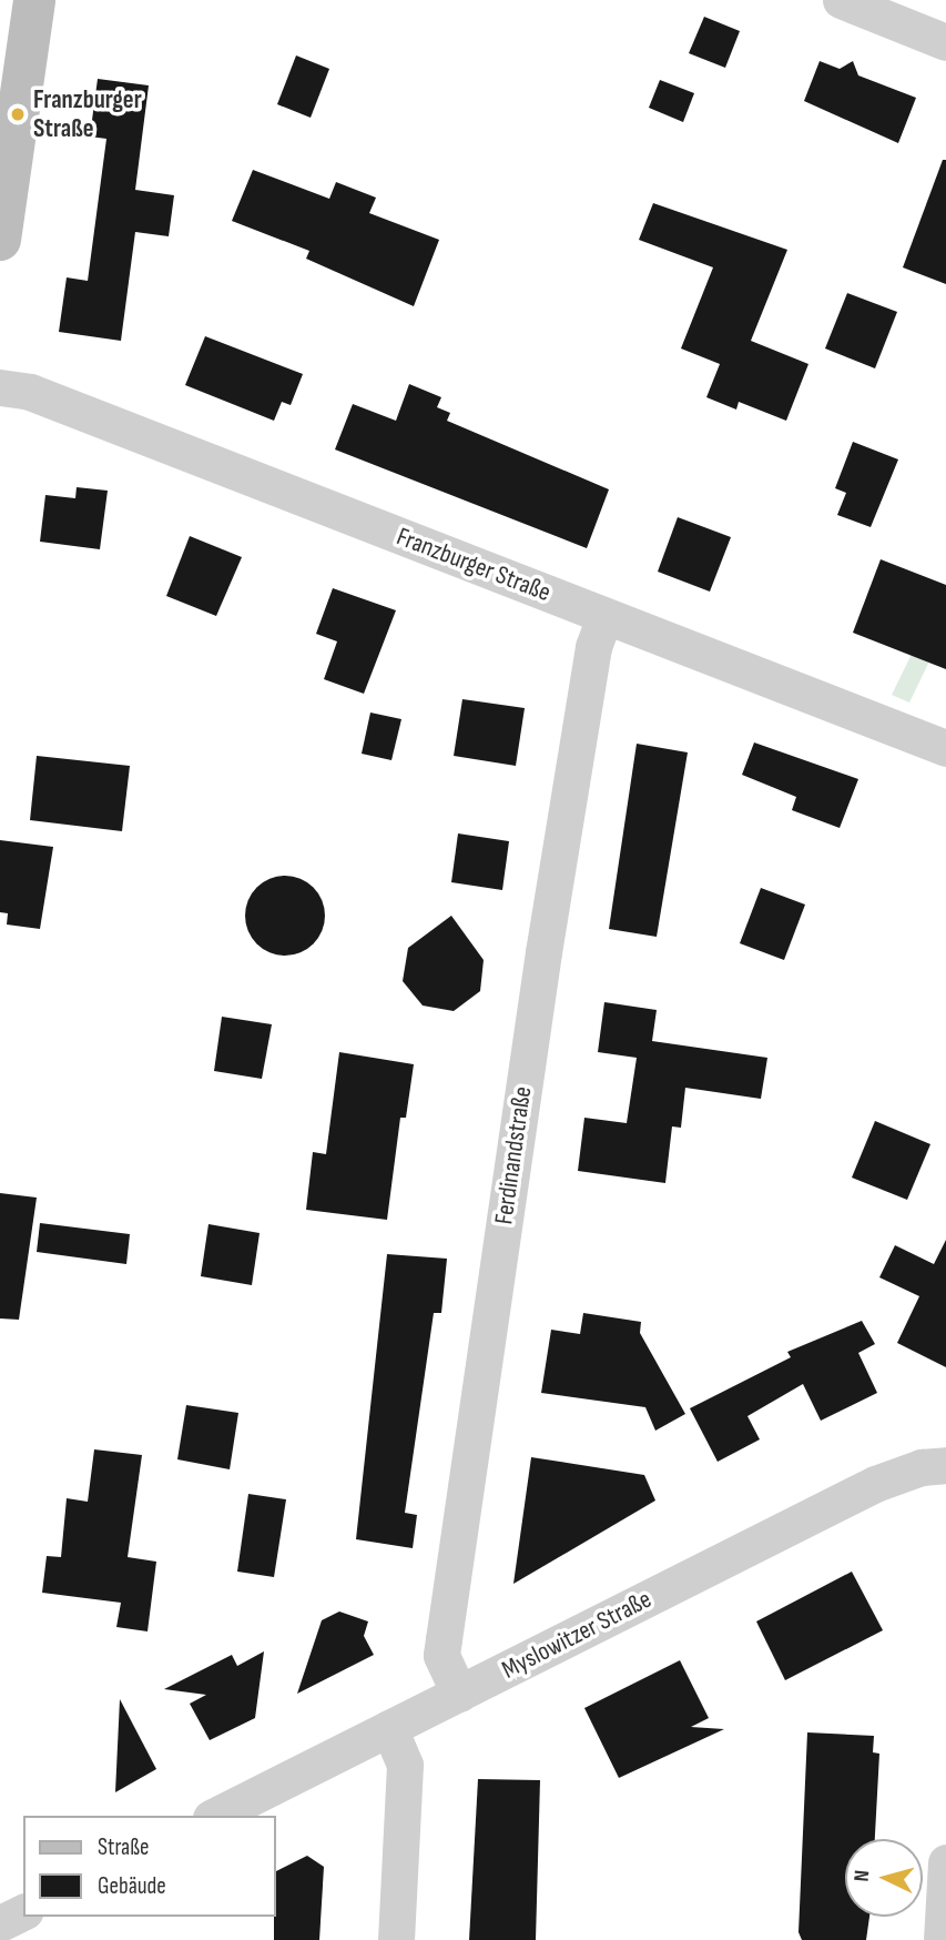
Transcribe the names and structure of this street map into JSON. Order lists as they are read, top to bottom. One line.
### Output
{"streets":{"street":["Franzburger Straße","Ferdinandstraße","Myslowitzer Straße"]},"crossings":[["Franzburger Straße","Ferdinandstraße"],["Ferdinandstraße","Myslowitzer Straße"]],"places":["Franzburger Straße"],"legend":["Straße","Gebäude"],"north":"left"}
